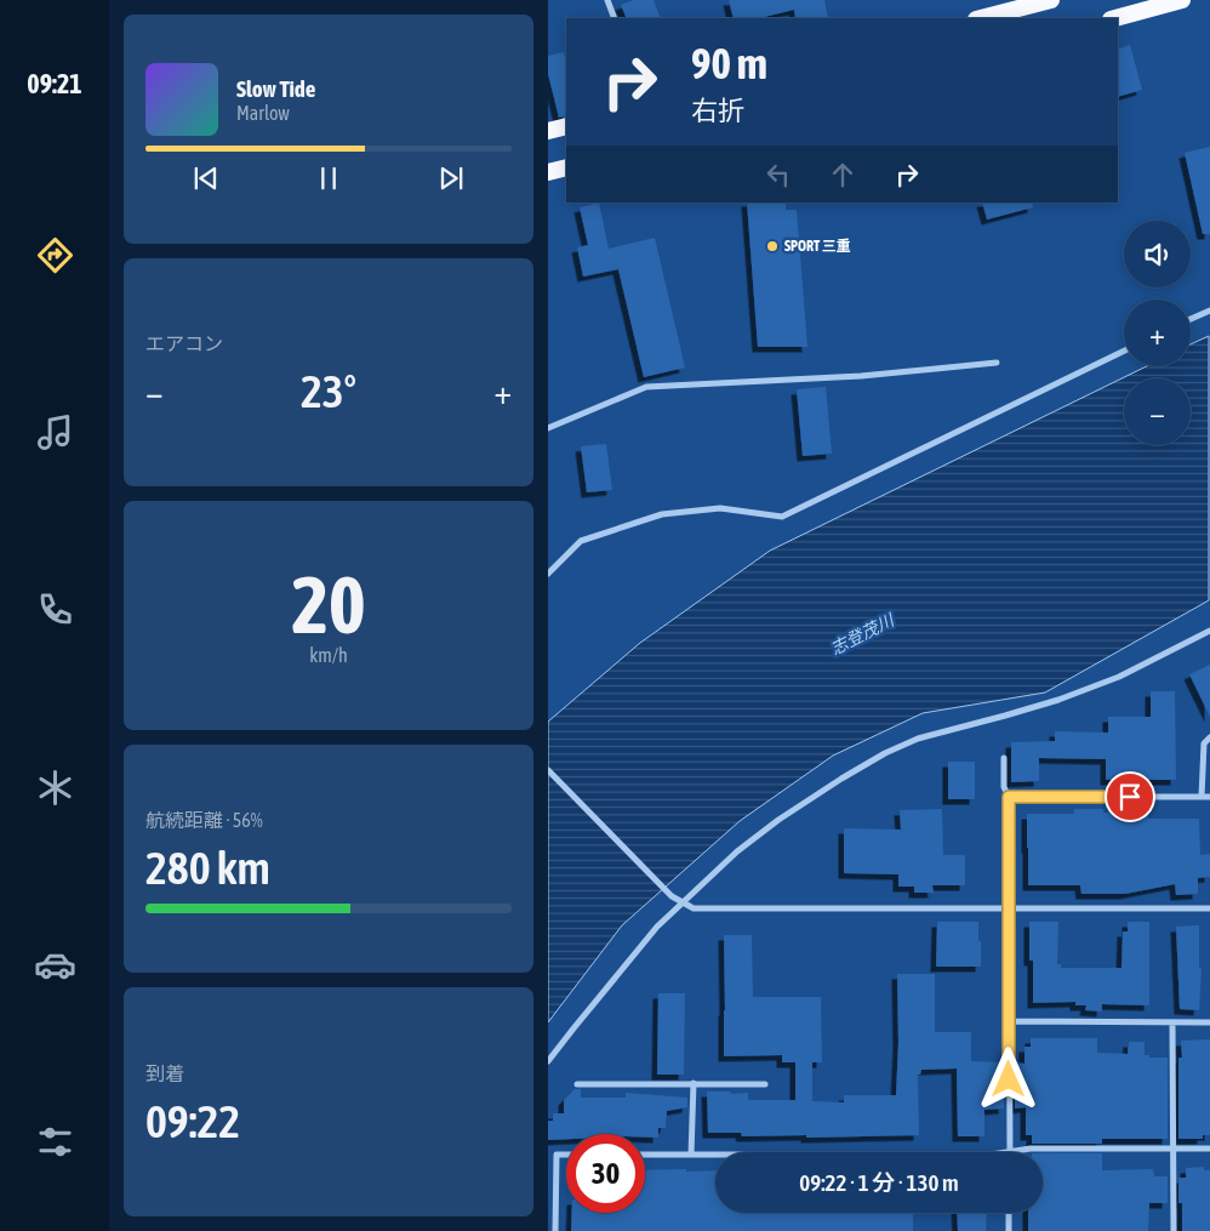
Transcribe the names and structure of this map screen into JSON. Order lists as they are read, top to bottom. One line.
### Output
{"water":["志登茂川"],"places":["SPORT 三重"],"page":{"tabs":"09:21","turn":["90 m","右折"],"song":["Slow Tide","Marlow"],"map_buttons":["+","−"],"tile":["エアコン",["20","km/h"],["航続距離 · 56%","280 km"],["到着","09:22"]],"heat":["−","23°","+"],"limit":"30","trip":"09:22 · 1 分 · 130 m"}}
